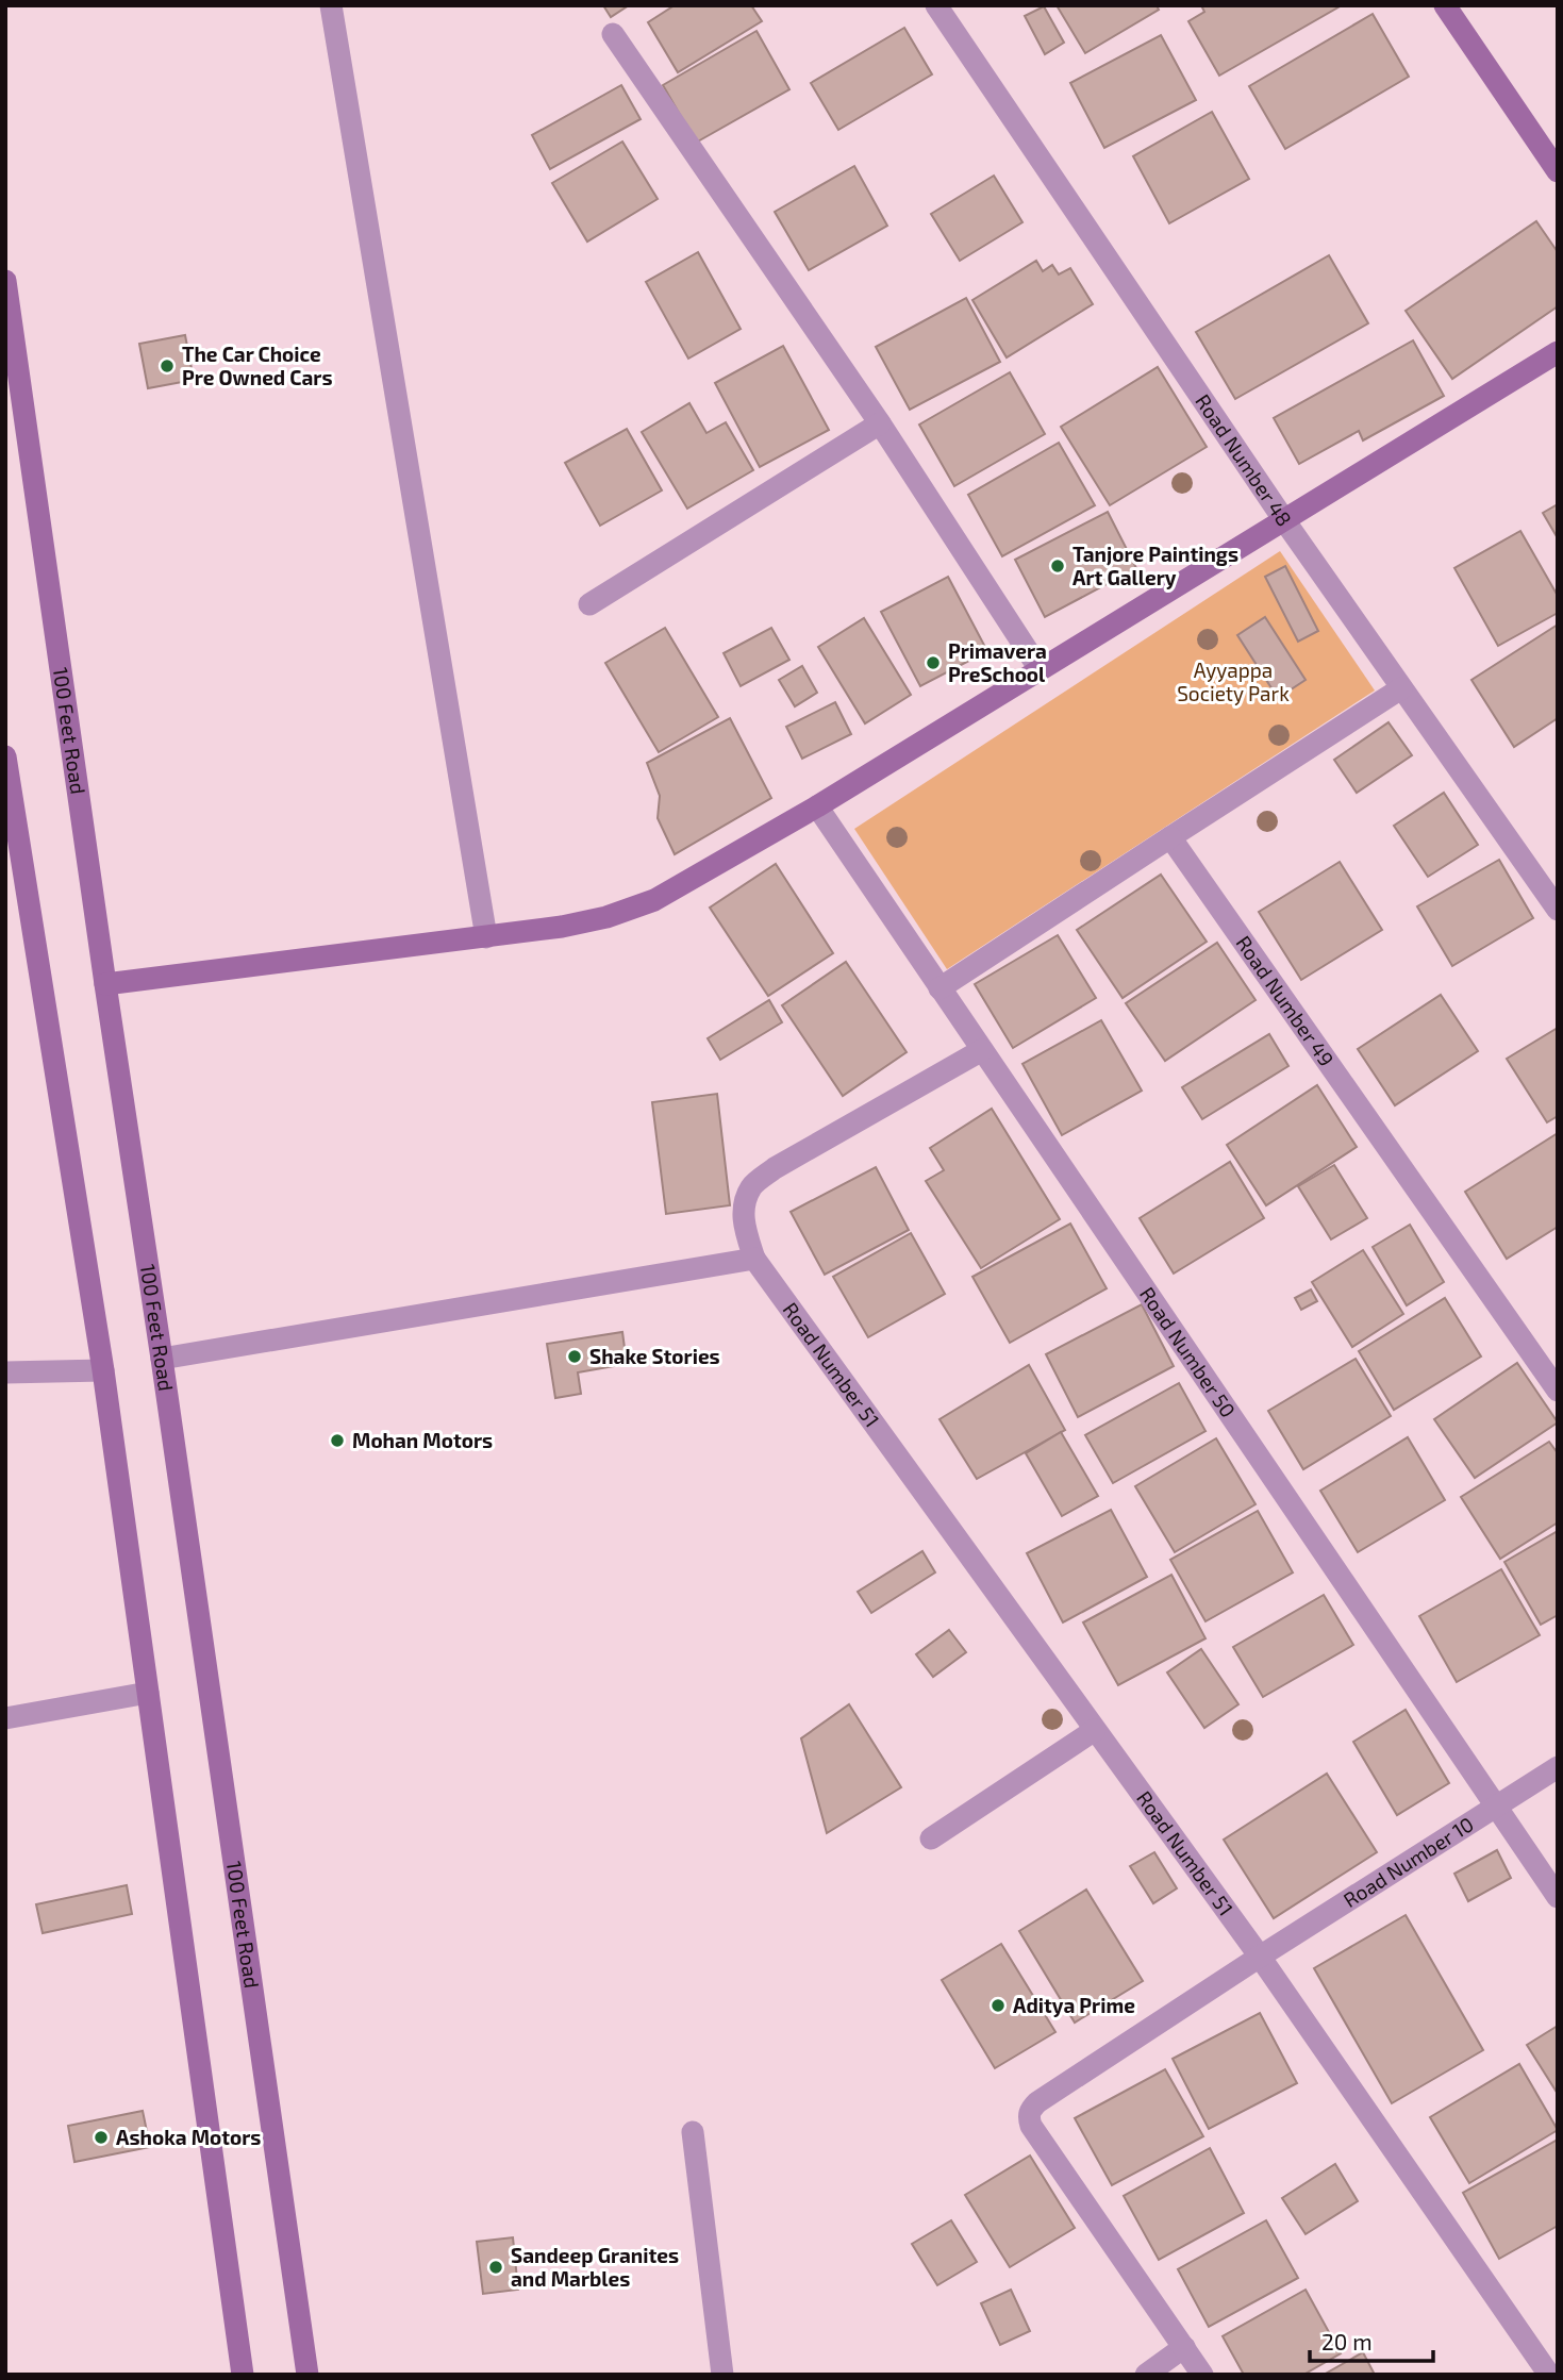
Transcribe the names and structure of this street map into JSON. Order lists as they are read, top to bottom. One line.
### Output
{"streets":{"main road":["100 Feet Road"],"street":["Road Number 48","Road Number 49","Road Number 50","Road Number 51","Road Number 10"]},"crossings":[["Road Number 50","Road Number 51"],["Road Number 50","Road Number 10"],["Road Number 51","Road Number 10"]],"parks":["Ayyappa Society Park"],"places":["The Car Choice Pre Owned Cars","Tanjore Paintings Art Gallery","Primavera PreSchool","Shake Stories","Mohan Motors","Aditya Prime","Ashoka Motors","Sandeep Granites and Marbles"],"scale_bar":"20 m"}
